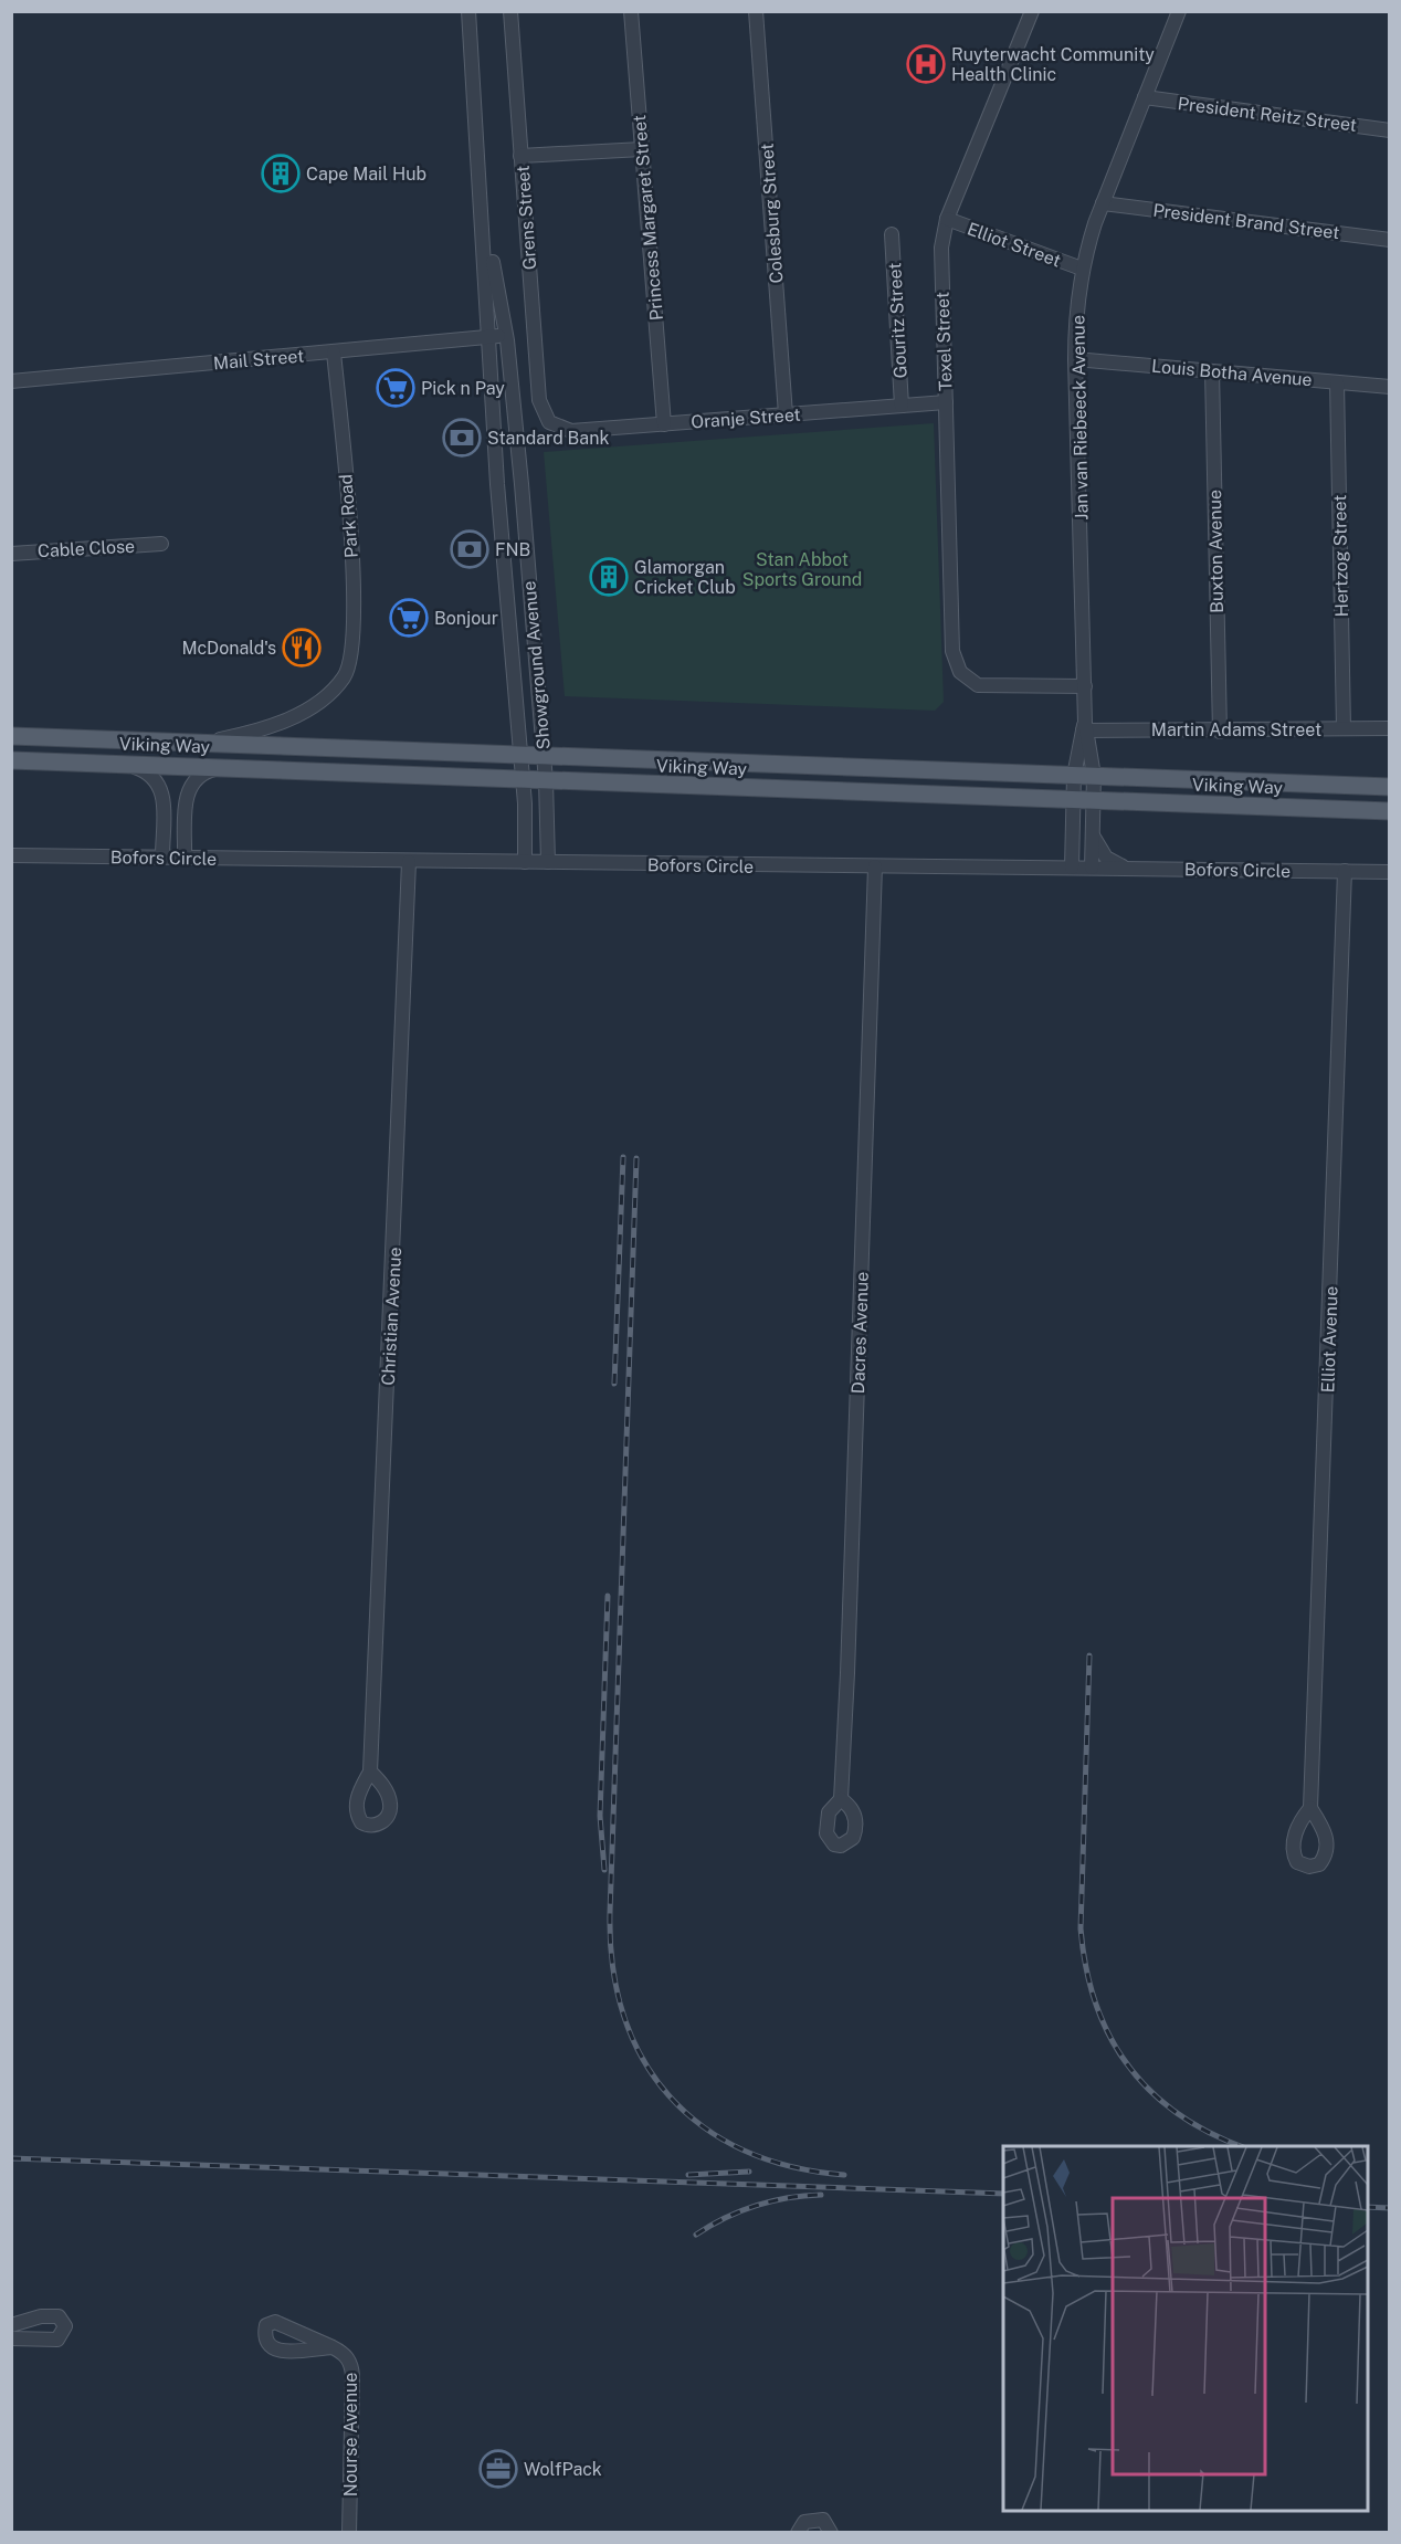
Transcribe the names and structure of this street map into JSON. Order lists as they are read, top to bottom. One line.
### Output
{"streets":{"main road":["Viking Way"],"street":["President Reitz Street","Colesburg Street","Grens Street","Princess Margaret Street","President Brand Street","Elliot Street","Gouritz Street","Texel Street","Mail Street","Louis Botha Avenue","Oranje Street","Jan van Riebeeck Avenue","Park Road","Cable Close","Buxton Avenue","Hertzog Street","Showground Avenue","Martin Adams Street","Bofors Circle","Christian Avenue","Dacres Avenue","Elliot Avenue","Nourse Avenue"]},"crossings":[["President Reitz Street","Jan van Riebeeck Avenue"],["Colesburg Street","Oranje Street"],["Grens Street","Oranje Street"],["Princess Margaret Street","Oranje Street"],["President Brand Street","Jan van Riebeeck Avenue"],["Elliot Street","Texel Street"],["Elliot Street","Jan van Riebeeck Avenue"],["Gouritz Street","Oranje Street"],["Texel Street","Oranje Street"],["Texel Street","Jan van Riebeeck Avenue"],["Mail Street","Park Road"],["Mail Street","Showground Avenue"],["Louis Botha Avenue","Jan van Riebeeck Avenue"],["Louis Botha Avenue","Buxton Avenue"],["Louis Botha Avenue","Hertzog Street"],["Jan van Riebeeck Avenue","Martin Adams Street"],["Jan van Riebeeck Avenue","Viking Way"],["Jan van Riebeeck Avenue","Bofors Circle"],["Park Road","Viking Way"],["Buxton Avenue","Martin Adams Street"],["Hertzog Street","Martin Adams Street"],["Showground Avenue","Viking Way"],["Showground Avenue","Bofors Circle"],["Bofors Circle","Christian Avenue"],["Bofors Circle","Dacres Avenue"],["Bofors Circle","Elliot Avenue"]],"parks":["Stan Abbot Sports Ground"],"places":{"hospital":["Ruyterwacht Community Health Clinic"],"building":["Cape Mail Hub","Glamorgan Cricket Club"],"supermarket":["Pick n Pay","Bonjour"],"bank":["Standard Bank","FNB"],"restaurant":["McDonald's"],"office":["WolfPack"]}}
